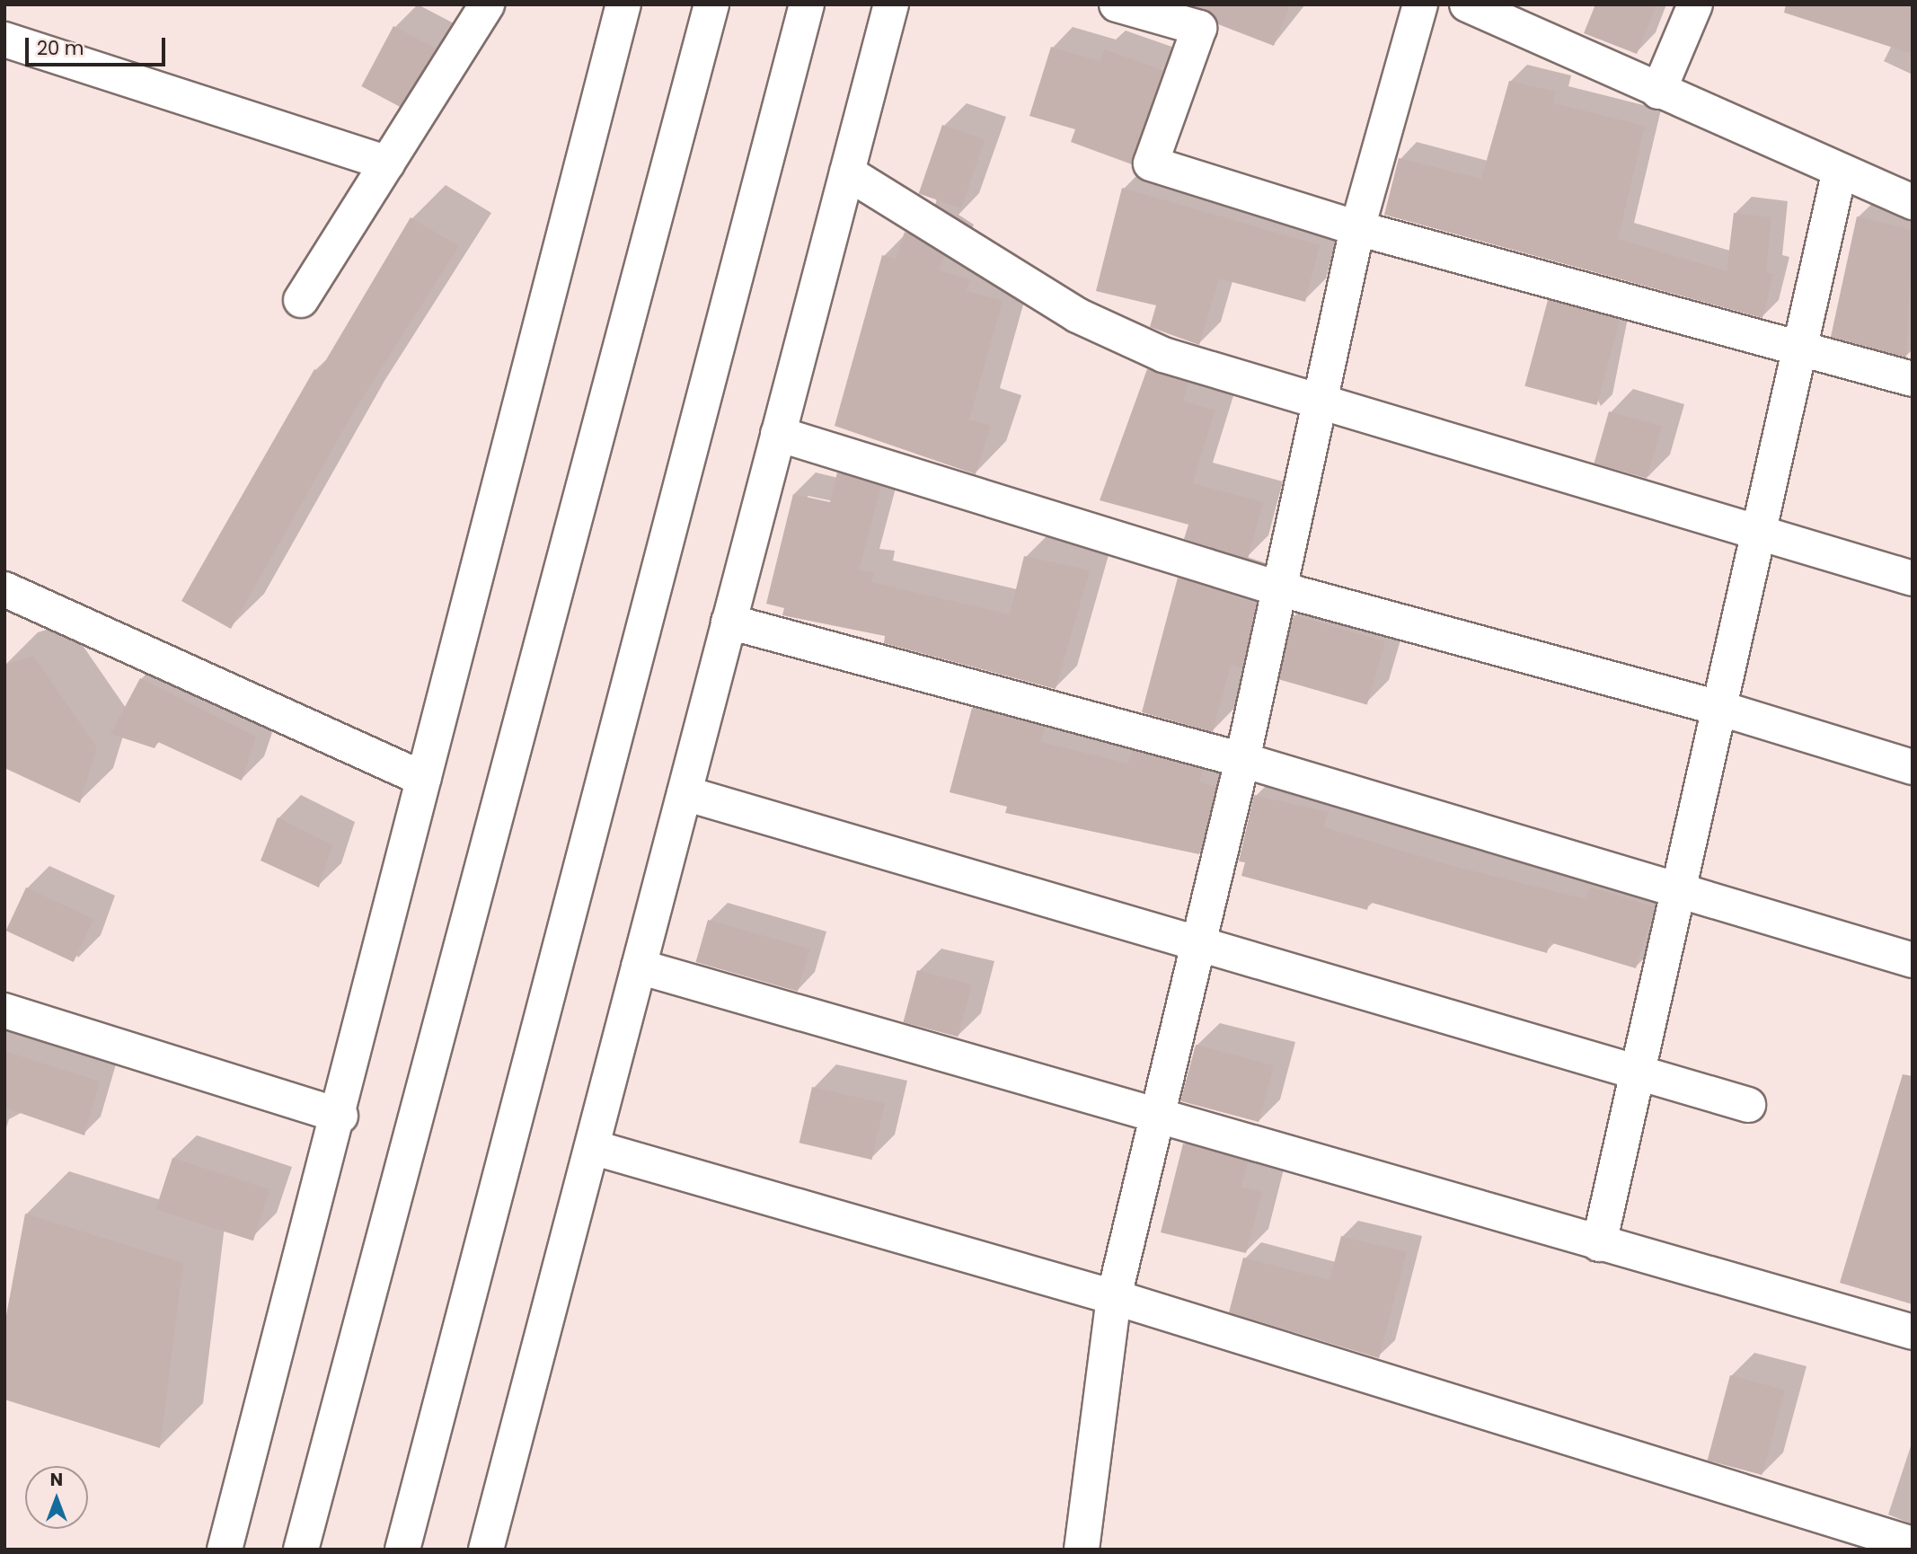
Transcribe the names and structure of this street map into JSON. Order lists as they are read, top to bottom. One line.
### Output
{"scale_bar":"20 m","north":"top"}
